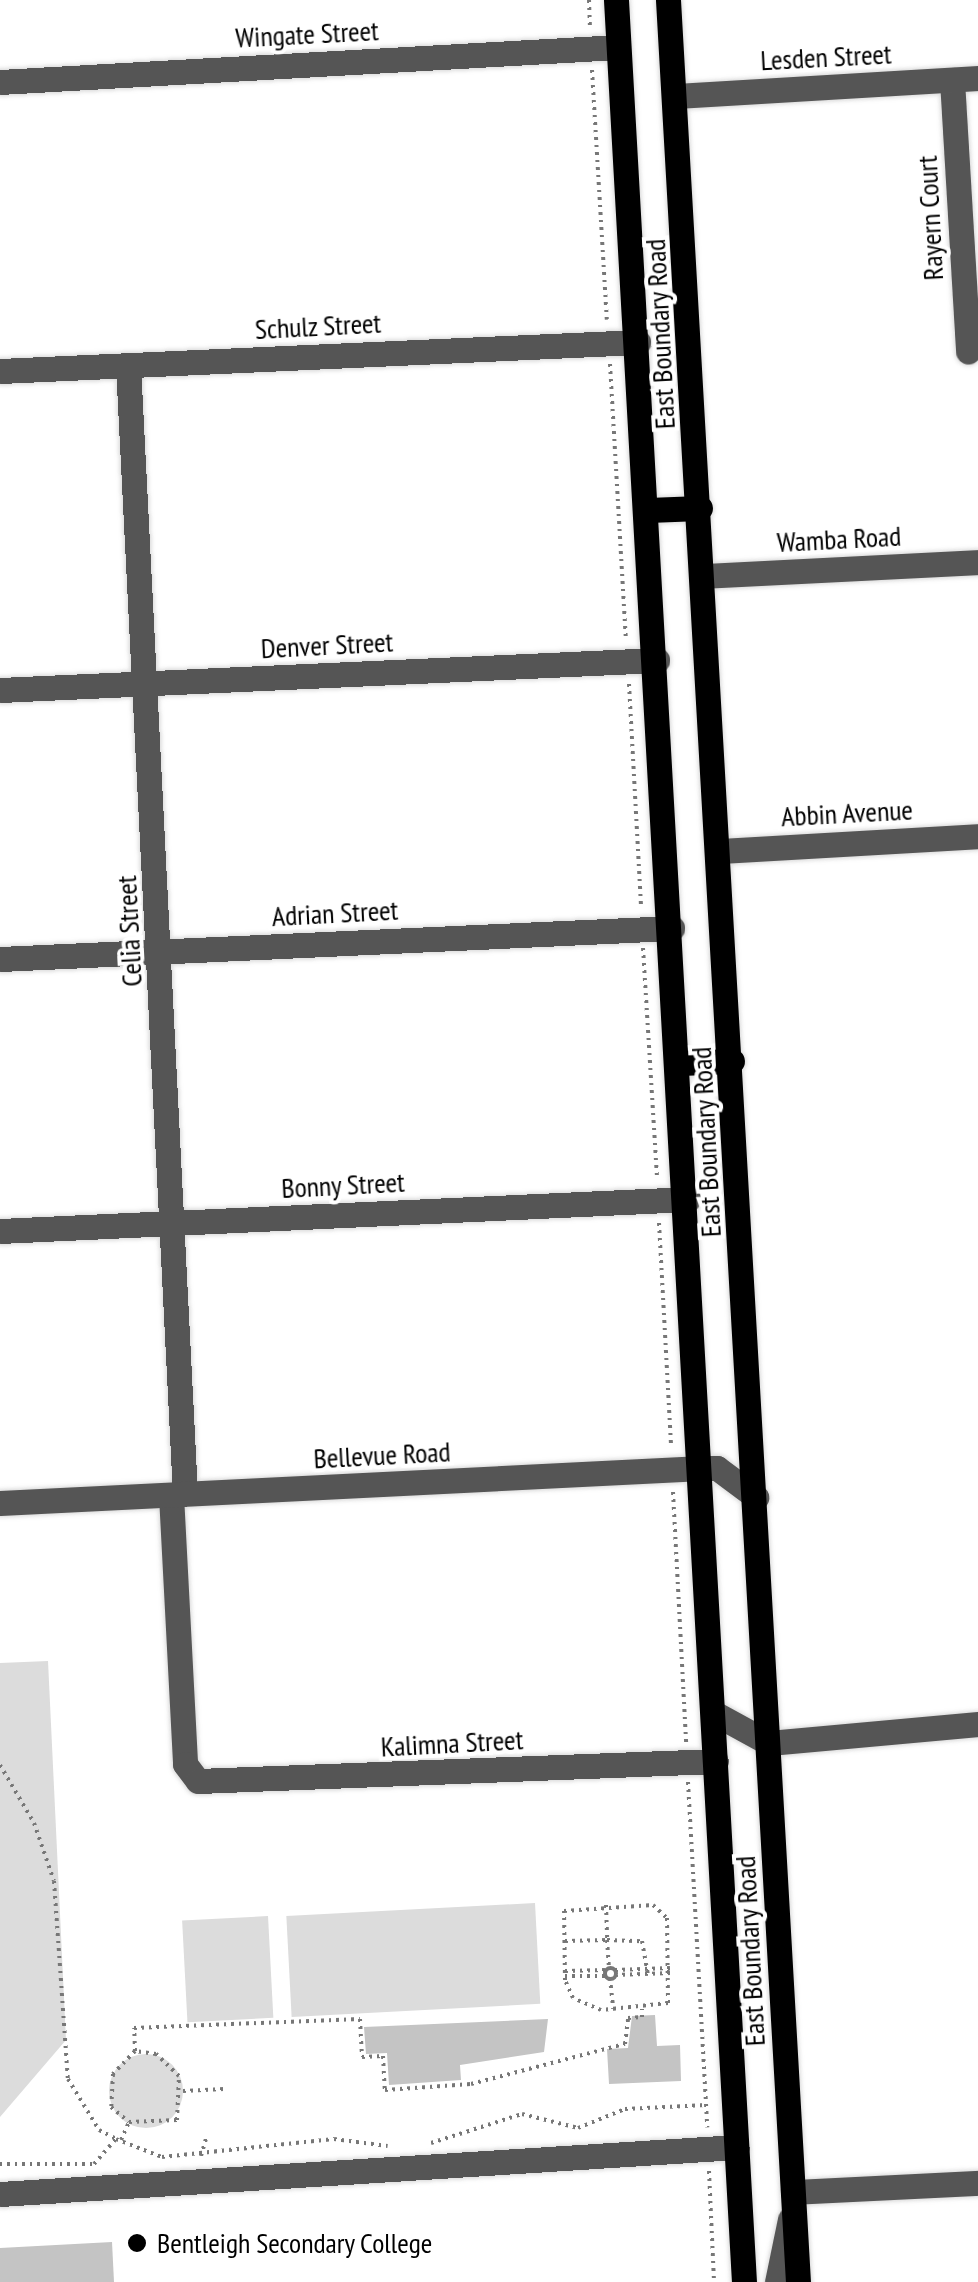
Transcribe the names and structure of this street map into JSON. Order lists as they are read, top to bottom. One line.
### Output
{"streets":{"main road":["East Boundary Road"],"street":["Wingate Street","Lesden Street","Rayern Court","Schulz Street","Wamba Road","Denver Street","Abbin Avenue","Adrian Street","Celia Street","Bonny Street","Bellevue Road","Kalimna Street"]},"crossings":[["Wingate Street","East Boundary Road"],["Lesden Street","Rayern Court"],["Lesden Street","East Boundary Road"],["Schulz Street","East Boundary Road"],["Schulz Street","Celia Street"],["East Boundary Road","Wamba Road"],["East Boundary Road","Denver Street"],["East Boundary Road","Abbin Avenue"],["East Boundary Road","Adrian Street"],["East Boundary Road","Bonny Street"],["East Boundary Road","Bellevue Road"],["East Boundary Road","Kalimna Street"],["Denver Street","Celia Street"],["Adrian Street","Celia Street"],["Celia Street","Bonny Street"],["Celia Street","Bellevue Road"],["Celia Street","Kalimna Street"]],"places":["Bentleigh Secondary College"]}
